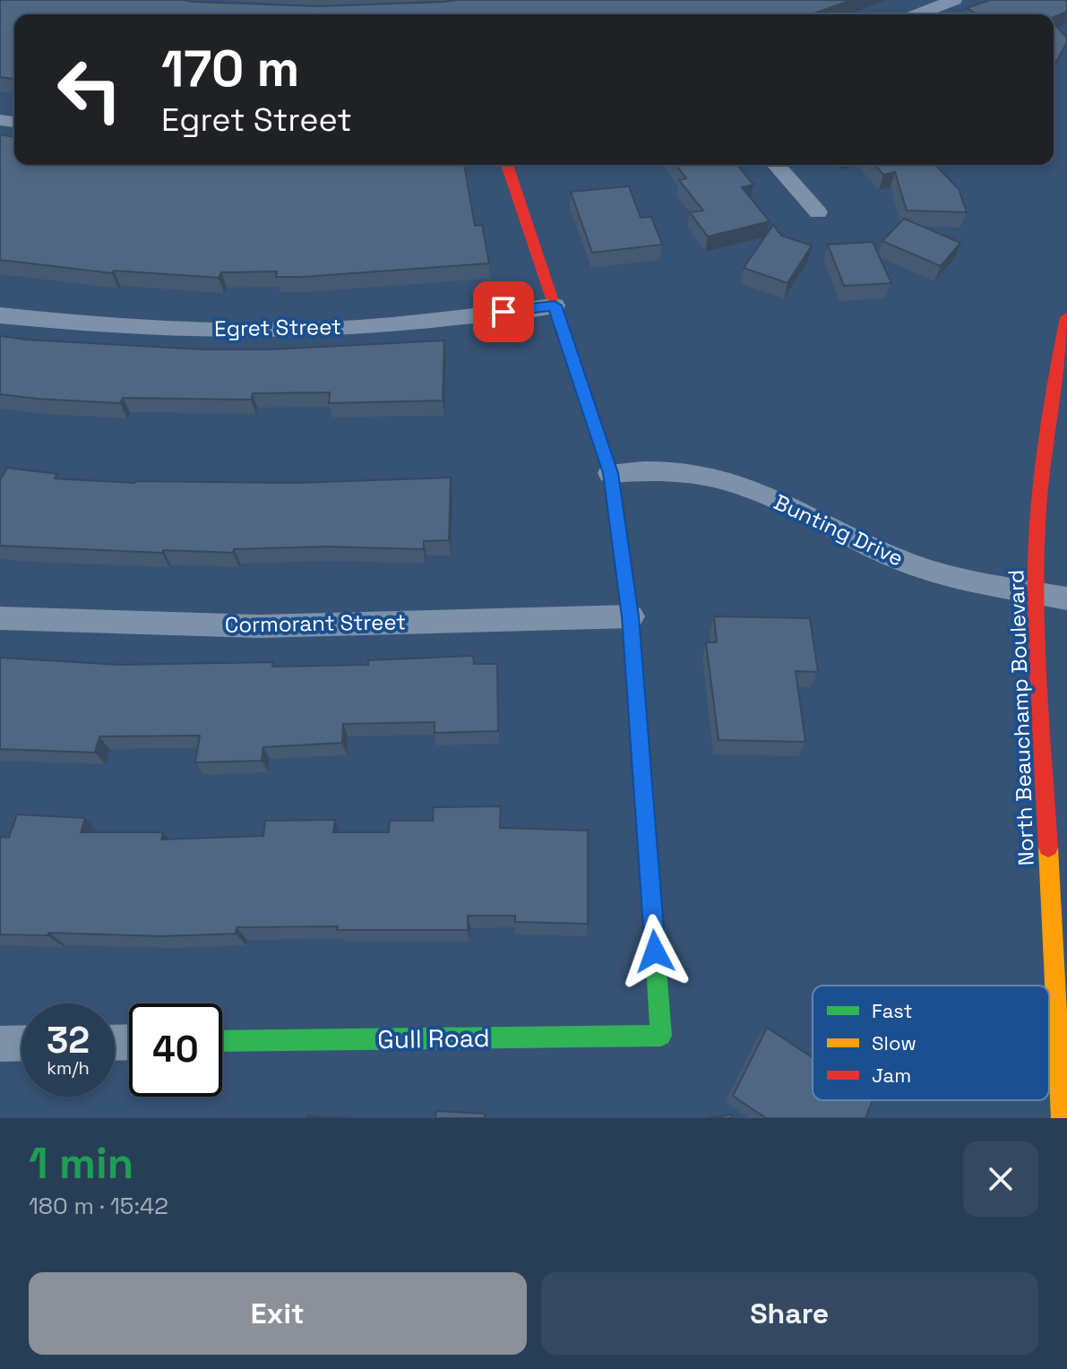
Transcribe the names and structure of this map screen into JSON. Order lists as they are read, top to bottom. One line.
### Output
{"streets":{"street":["Egret Street","Bunting Drive","Cormorant Street","North Beauchamp Boulevard","Gull Road"]},"crossings":[["Bunting Drive","North Beauchamp Boulevard"],["Cormorant Street","Gull Road"]],"legend":["Fast","Slow","Jam"],"page":{"turn":["170 m","Egret Street"],"speed":"32 km/h","limit":"40","heading":["1 min","180 m · 15:42"],"buttons":["Exit","Share"]}}
